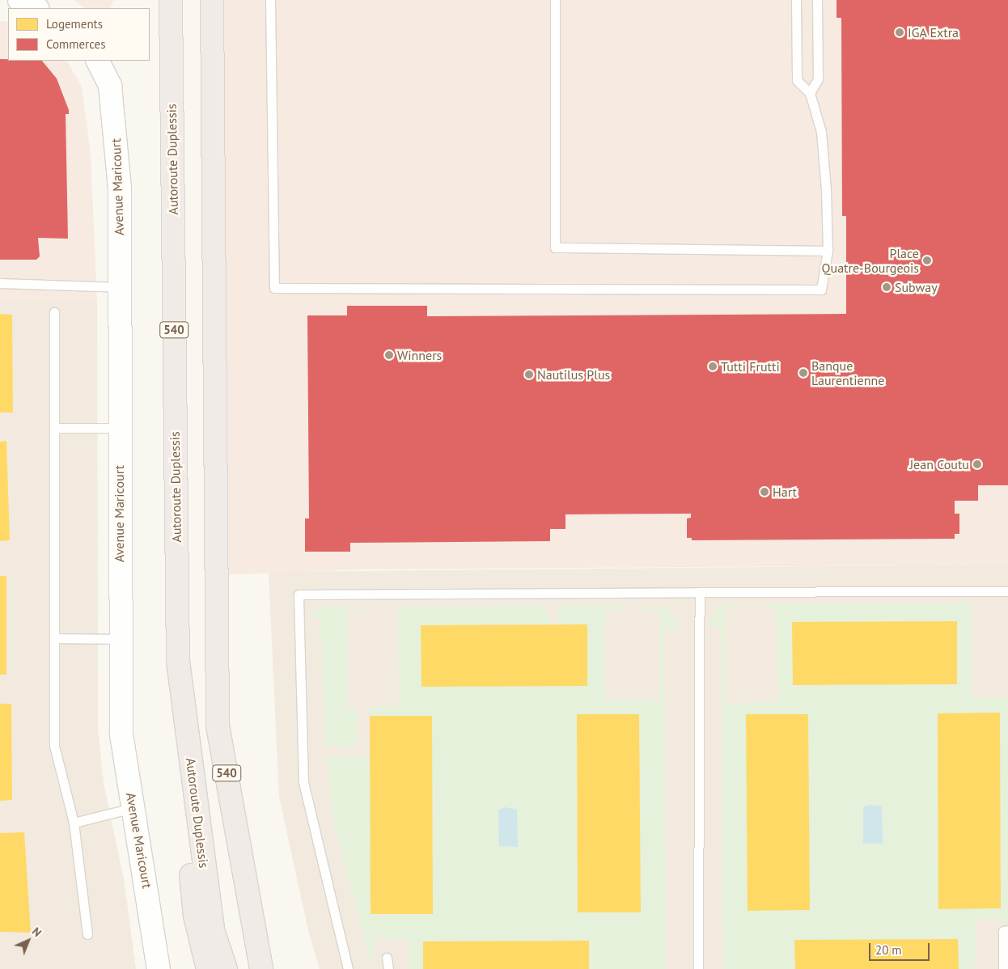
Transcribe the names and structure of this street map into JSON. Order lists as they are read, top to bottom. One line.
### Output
{"streets":{"highway":["Autoroute Duplessis","540"],"street":["Avenue Maricourt"]},"places":["IGA Extra","Place Quatre-Bourgeois","Subway","Winners","Tutti Frutti","Banque Laurentienne","Nautilus Plus","Jean Coutu","Hart"],"legend":["Logements","Commerces"],"scale_bar":"20 m","north":"top right"}
